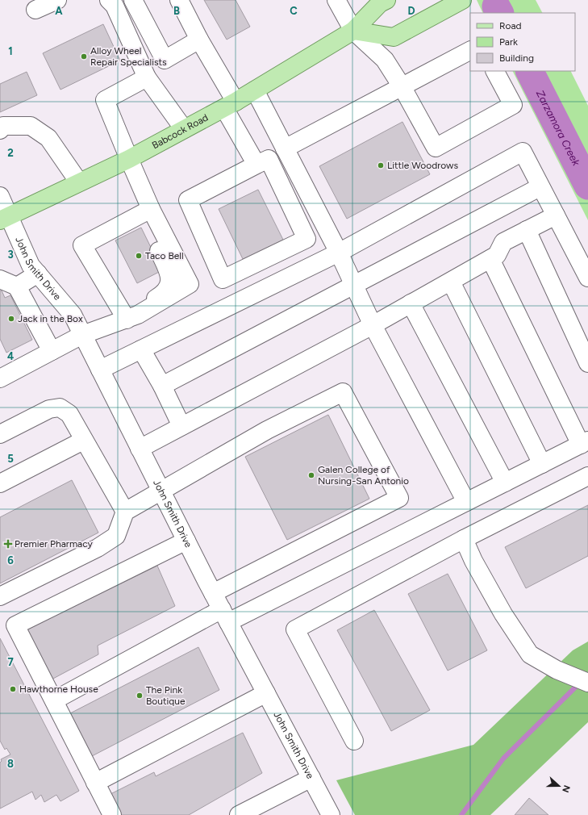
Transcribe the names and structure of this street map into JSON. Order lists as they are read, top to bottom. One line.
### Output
{"streets":{"main road":["Babcock Road"],"street":["John Smith Drive"]},"crossings":[["Babcock Road","John Smith Drive"]],"water":["Zarzamora Creek"],"places":{"other":["Alloy Wheel Repair Specialists","Little Woodrows","Taco Bell","Jack in the Box","Galen College of Nursing-San Antonio","Hawthorne House","The Pink Boutique"],"health":["Premier Pharmacy"]},"legend":["Road","Park","Building"],"north":"right","grid":{"columns":["A","B","C","D"],"rows":["1","2","3","4","5","6","7","8"]}}
